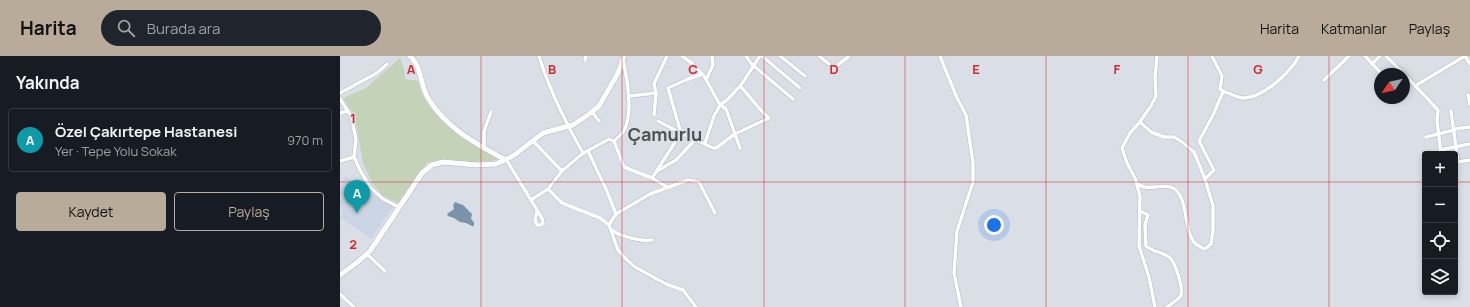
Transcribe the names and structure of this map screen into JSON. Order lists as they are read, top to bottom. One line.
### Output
{"districts":["Çamurlu"],"north":"bottom left","page":{"header":"Harita","search":"Burada ara","nav":["Harita","Katmanlar","Paylaş"],"heading":"Yakında","list":[{"mark":"A","name":"Özel Çakırtepe Hastanesi","note":"Yer · Tepe Yolu Sokak","value":"970 m"}],"map_buttons":["+","−"],"buttons":["Kaydet","Paylaş"],"pins":"A"},"grid":{"columns":["A","B","C","D","E","F","G"],"rows":["1","2"]}}
